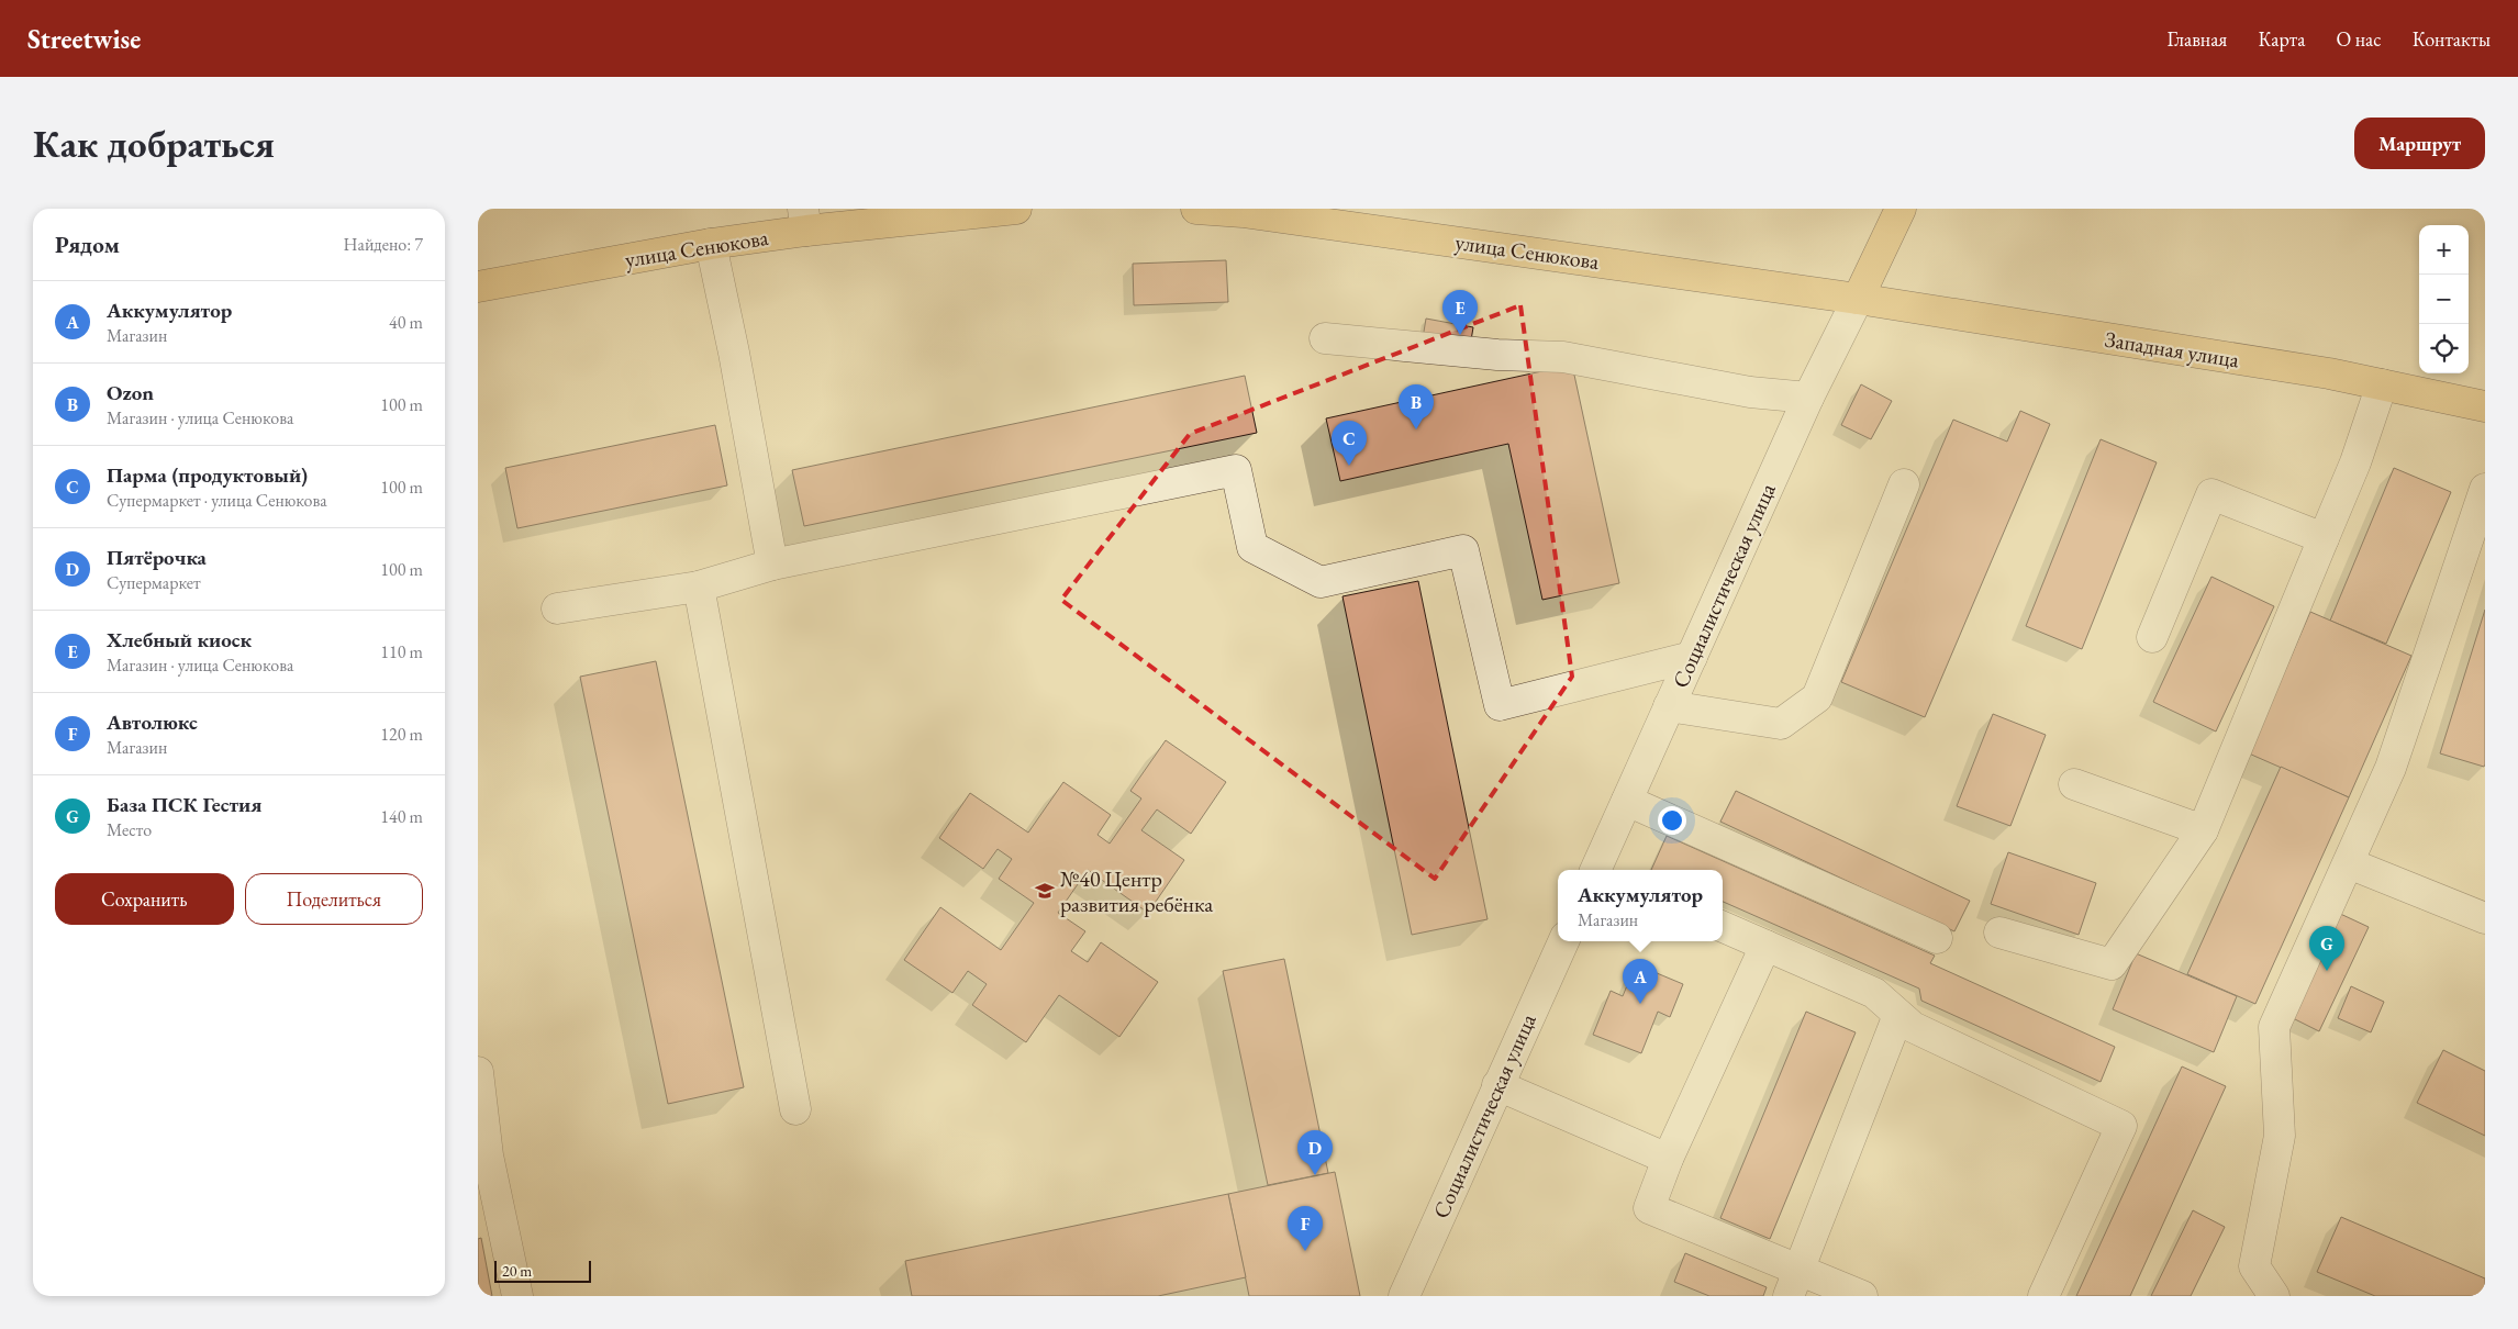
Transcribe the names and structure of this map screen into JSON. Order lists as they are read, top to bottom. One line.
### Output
{"streets":{"main road":["улица Сенюкова","Западная улица"],"street":["Социалистическая улица"]},"crossings":[["улица Сенюкова","Западная улица"],["улица Сенюкова","Социалистическая улица"],["Западная улица","Социалистическая улица"]],"places":{"school or university":["№40 Центр развития ребёнка"]},"scale_bar":"20 m","page":{"header":"Streetwise","nav":["Главная","Карта","О нас","Контакты"],"buttons":["Маршрут",["Сохранить","Поделиться"]],"title":"Как добраться","heading":["Рядом","Найдено: 7"],"map_buttons":["+","−"],"list":[{"mark":"A","name":"Аккумулятор","note":"Магазин","value":"40 m"},{"mark":"B","name":"Ozon","note":"Магазин · улица Сенюкова","value":"100 m"},{"mark":"C","name":"Парма (продуктовый)","note":"Супермаркет · улица Сенюкова","value":"100 m"},{"mark":"D","name":"Пятёрочка","note":"Супермаркет","value":"100 m"},{"mark":"E","name":"Хлебный киоск","note":"Магазин · улица Сенюкова","value":"110 m"},{"mark":"F","name":"Автолюкс","note":"Магазин","value":"120 m"},{"mark":"G","name":"База ПСК Гестия","note":"Место","value":"140 m"}],"pins":["E","B","C","G","A","D","F"],"popup":["Аккумулятор","Магазин"],"scale":"20 m"}}
